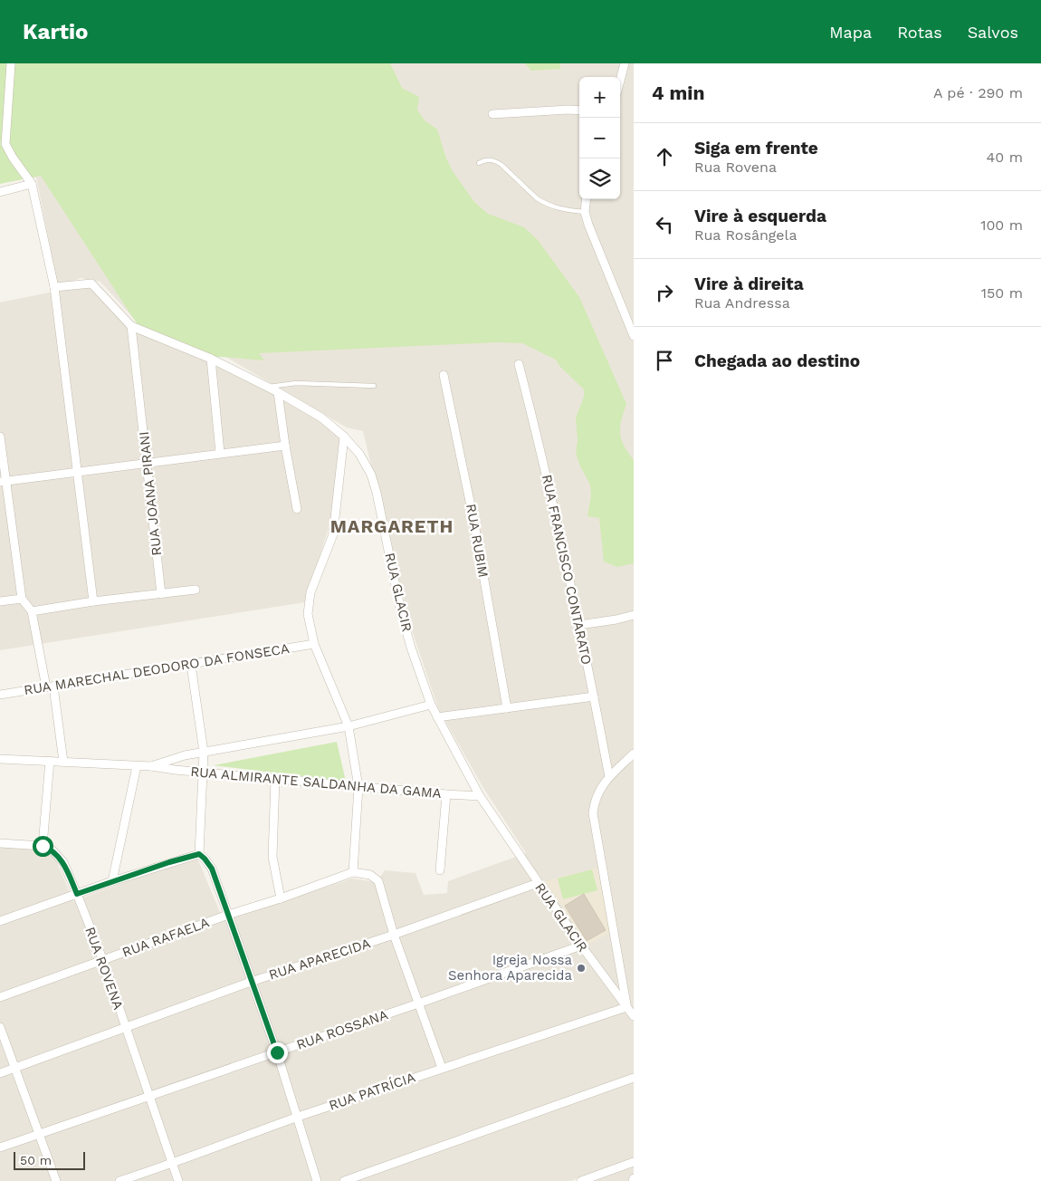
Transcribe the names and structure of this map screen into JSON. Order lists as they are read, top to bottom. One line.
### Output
{"streets":{"street":["RUA JOANA PIRANI","RUA RUBIM","RUA FRANCISCO CONTARATO","RUA GLACIR","RUA MARECHAL DEODORO DA FONSECA","RUA ALMIRANTE SALDANHA DA GAMA","RUA RAFAELA","RUA APARECIDA","RUA ROVENA","RUA ROSSANA","RUA PATRÍCIA"]},"crossings":[["RUA JOANA PIRANI","RUA GLACIR"],["RUA GLACIR","RUA ALMIRANTE SALDANHA DA GAMA"],["RUA GLACIR","RUA APARECIDA"],["RUA GLACIR","RUA ROSSANA"],["RUA GLACIR","RUA PATRÍCIA"],["RUA RAFAELA","RUA ROVENA"],["RUA APARECIDA","RUA ROVENA"],["RUA ROVENA","RUA ROSSANA"],["RUA ROVENA","RUA PATRÍCIA"]],"districts":["MARGARETH"],"places":["Igreja Nossa Senhora Aparecida"],"scale_bar":"50 m","page":{"header":"Kartio","nav":["Mapa","Rotas","Salvos"],"heading":["4 min","A pé · 290 m"],"map_buttons":["+","−"],"list":[["Siga em frente","Rua Rovena","40 m"],["Vire à esquerda","Rua Rosângela","100 m"],["Vire à direita","Rua Andressa","150 m"],"Chegada ao destino"],"scale":"50 m"}}
